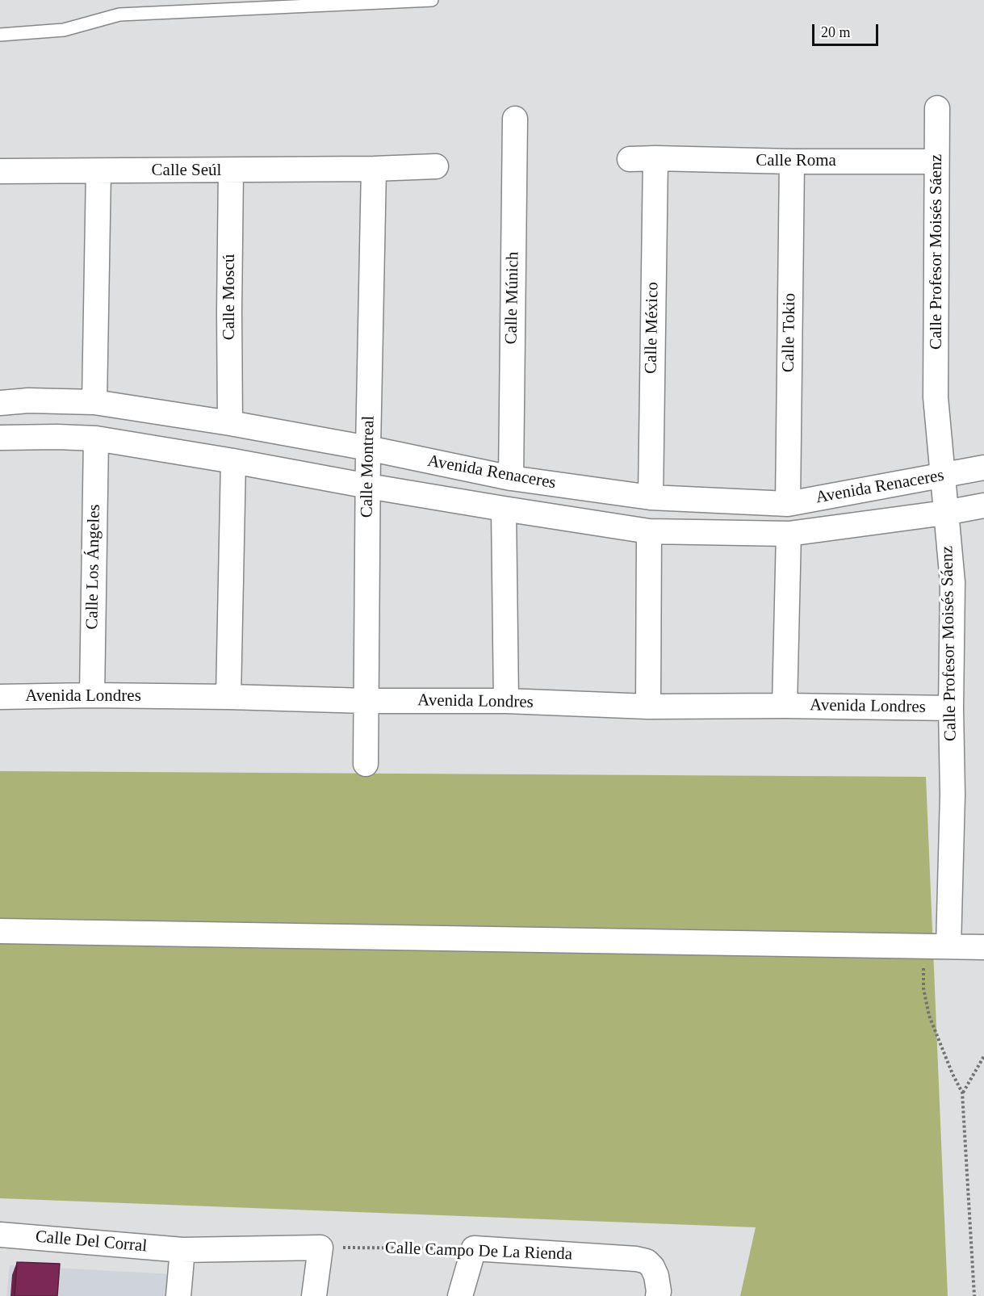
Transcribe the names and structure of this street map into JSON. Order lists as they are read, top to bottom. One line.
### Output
{"streets":{"street":["Calle Roma","Calle Seúl","Calle Profesor Moisés Sáenz","Calle Moscú","Calle Múnich","Calle México","Calle Tokio","Calle Montreal","Avenida Renaceres","Calle Los Ángeles","Avenida Londres","Calle Del Corral","Calle Campo De La Rienda"]},"crossings":[["Calle Roma","Calle Profesor Moisés Sáenz"],["Calle Roma","Calle México"],["Calle Roma","Calle Tokio"],["Calle Seúl","Calle Moscú"],["Calle Seúl","Calle Montreal"],["Calle Profesor Moisés Sáenz","Avenida Renaceres"],["Calle Profesor Moisés Sáenz","Avenida Londres"],["Calle Moscú","Avenida Renaceres"],["Calle Múnich","Avenida Renaceres"],["Calle México","Avenida Renaceres"],["Calle Tokio","Avenida Renaceres"],["Calle Montreal","Avenida Renaceres"],["Calle Montreal","Avenida Londres"],["Avenida Renaceres","Calle Los Ángeles"],["Calle Los Ángeles","Avenida Londres"],["Calle Del Corral","Calle Campo De La Rienda"]],"scale_bar":"20 m"}
